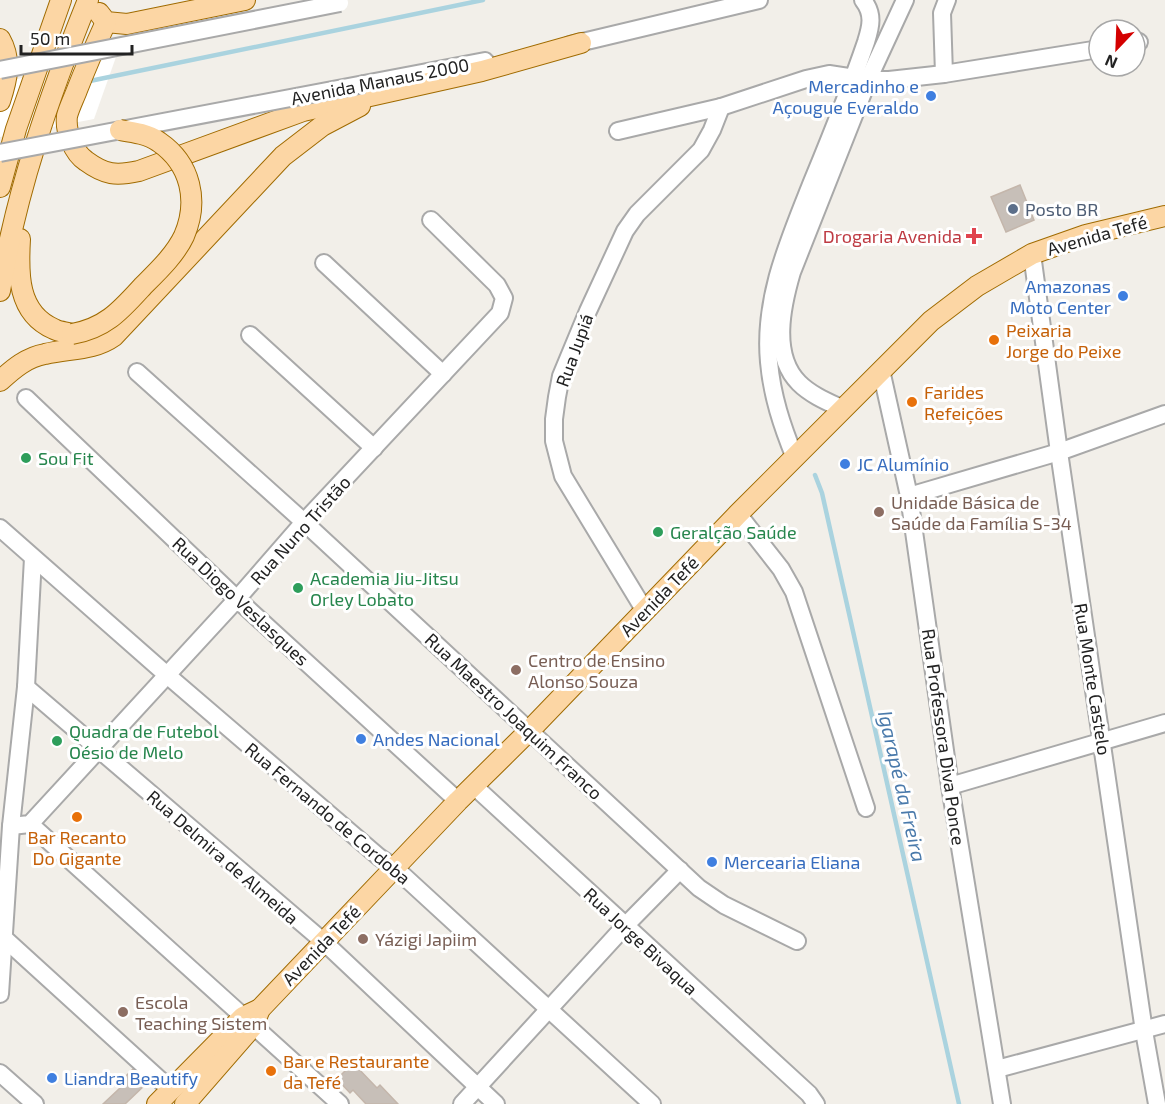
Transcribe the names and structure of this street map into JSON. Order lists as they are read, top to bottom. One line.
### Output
{"streets":{"main road":["Avenida Tefé"],"street":["Avenida Manaus 2000","Rua Jupiá","Rua Nuno Tristão","Rua Diogo Veslasques","Rua Monte Castelo","Rua Maestro Joaquim Franco","Rua Professora Diva Ponce","Rua Fernando de Cordoba","Rua Delmira de Almeida","Rua Jorge Bivaqua"]},"crossings":[["Avenida Tefé","Rua Jupiá"],["Avenida Tefé","Rua Diogo Veslasques"],["Avenida Tefé","Rua Monte Castelo"],["Avenida Tefé","Rua Maestro Joaquim Franco"],["Avenida Tefé","Rua Professora Diva Ponce"],["Avenida Tefé","Rua Fernando de Cordoba"],["Avenida Tefé","Rua Delmira de Almeida"],["Avenida Tefé","Rua Jorge Bivaqua"],["Rua Nuno Tristão","Rua Diogo Veslasques"],["Rua Nuno Tristão","Rua Maestro Joaquim Franco"],["Rua Nuno Tristão","Rua Fernando de Cordoba"],["Rua Nuno Tristão","Rua Delmira de Almeida"]],"water":["Igarapé da Freira"],"places":{"other":["Mercadinho e Açougue Everaldo","Posto BR","Amazonas Moto Center","Peixaria Jorge do Peixe","Farides Refeições","Sou Fit","JC Alumínio","Unidade Básica de Saúde da Família S-34","Geralção Saúde","Academia Jiu-Jitsu Orley Lobato","Centro de Ensino Alonso Souza","Andes Nacional","Quadra de Futebol Oésio de Melo","Bar Recanto Do Gigante","Mercearia Eliana","Yázigi Japiim","Escola Teaching Sistem","Bar e Restaurante da Tefé","Liandra Beautify"],"health":["Drogaria Avenida"]},"scale_bar":"50 m","north":"bottom left"}
